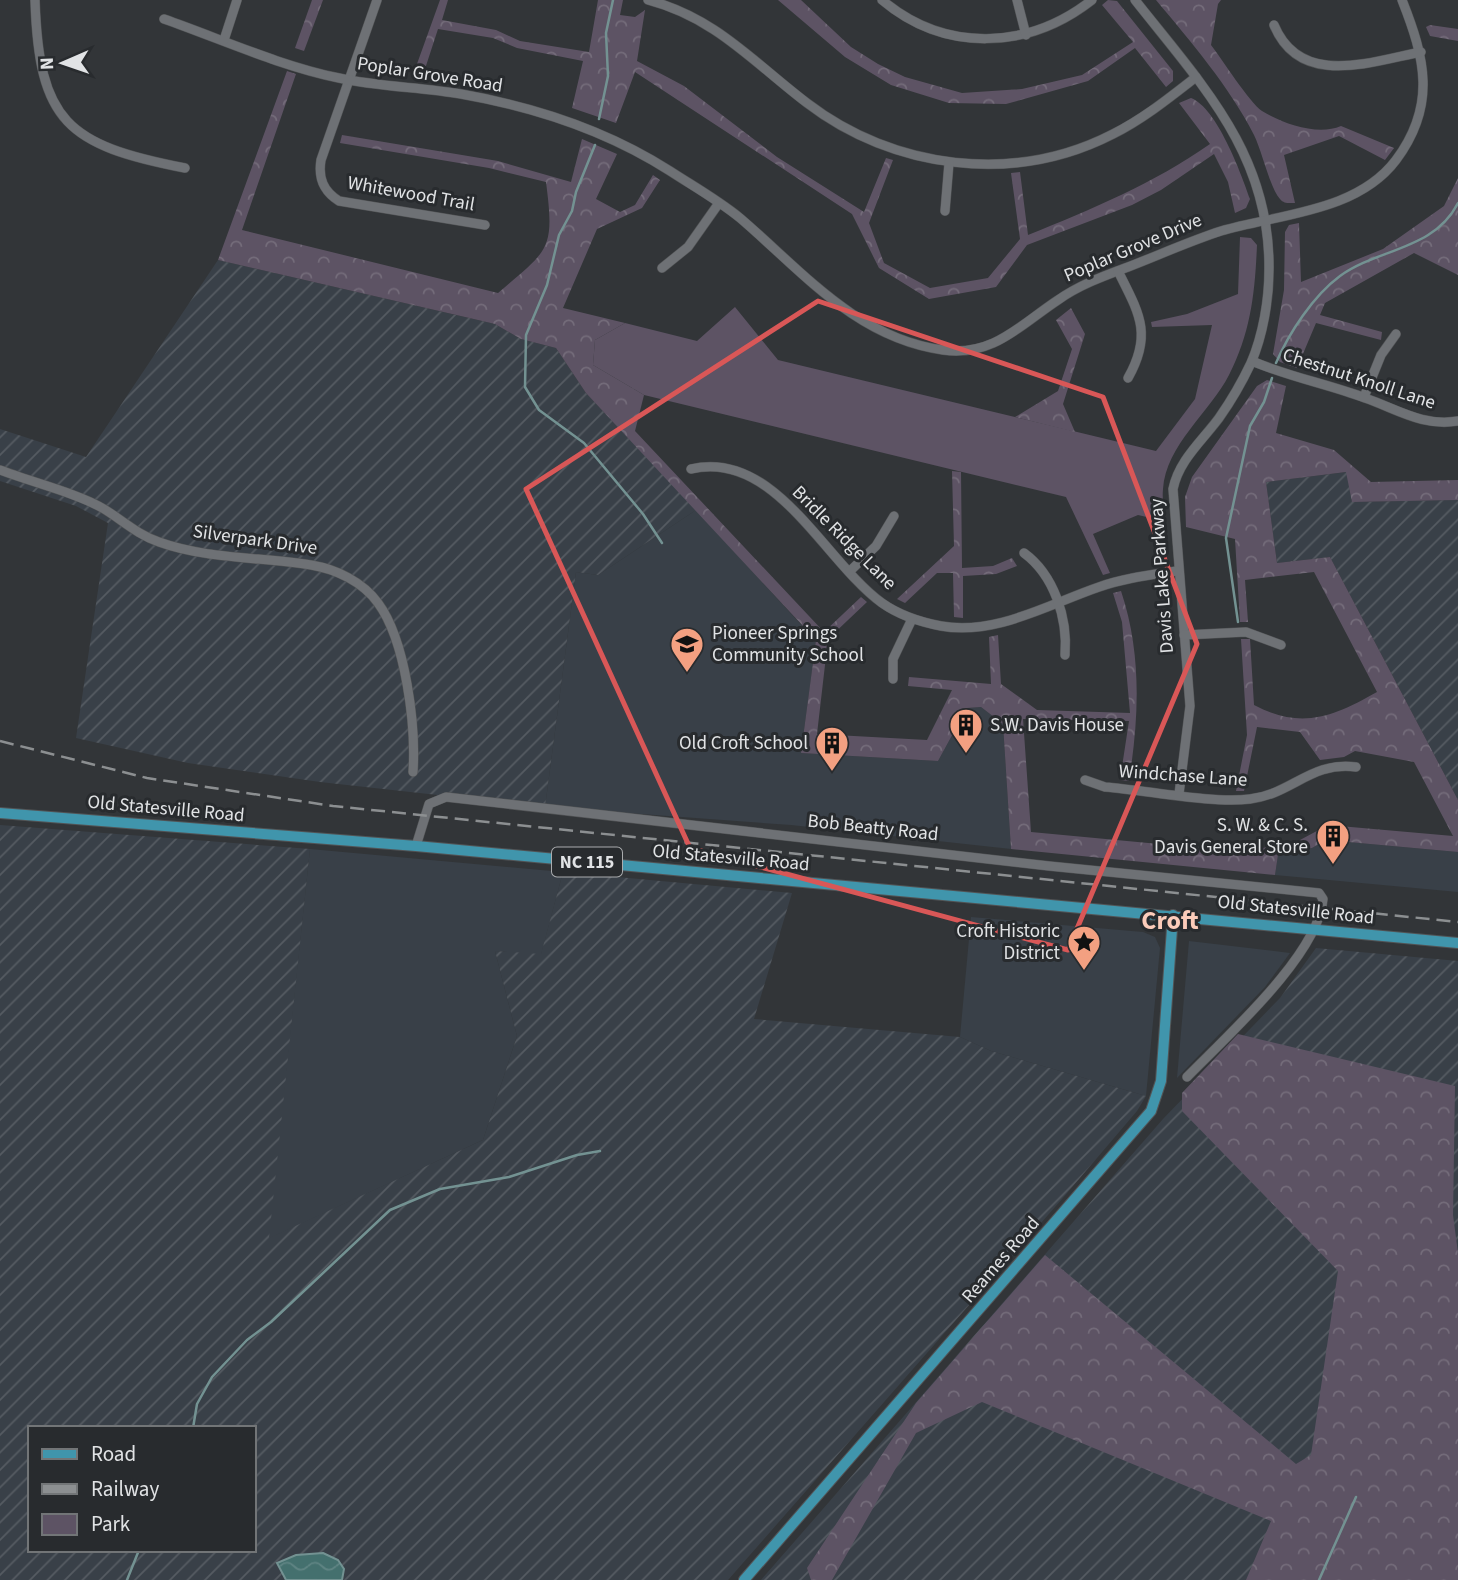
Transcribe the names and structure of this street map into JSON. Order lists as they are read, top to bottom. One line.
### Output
{"streets":{"main road":["Old Statesville Road","NC 115","Reames Road"],"street":["Poplar Grove Road","Whitewood Trail","Poplar Grove Drive","Chestnut Knoll Lane","Bridle Ridge Lane","Silverpark Drive","Davis Lake Parkway","Windchase Lane","Bob Beatty Road"]},"crossings":[["Poplar Grove Road","Whitewood Trail"],["Poplar Grove Road","Poplar Grove Drive"],["Poplar Grove Drive","Davis Lake Parkway"],["Chestnut Knoll Lane","Davis Lake Parkway"],["Bridle Ridge Lane","Davis Lake Parkway"],["Davis Lake Parkway","Windchase Lane"],["Old Statesville Road","Bob Beatty Road"],["Old Statesville Road","Reames Road"]],"districts":["Croft"],"places":{"school or university":["Pioneer Springs Community School"],"building":["S.W. Davis House","Old Croft School","S. W. & C. S. Davis General Store"],"place":["Croft Historic District"]},"legend":["Road","Railway","Park"],"north":"left"}
